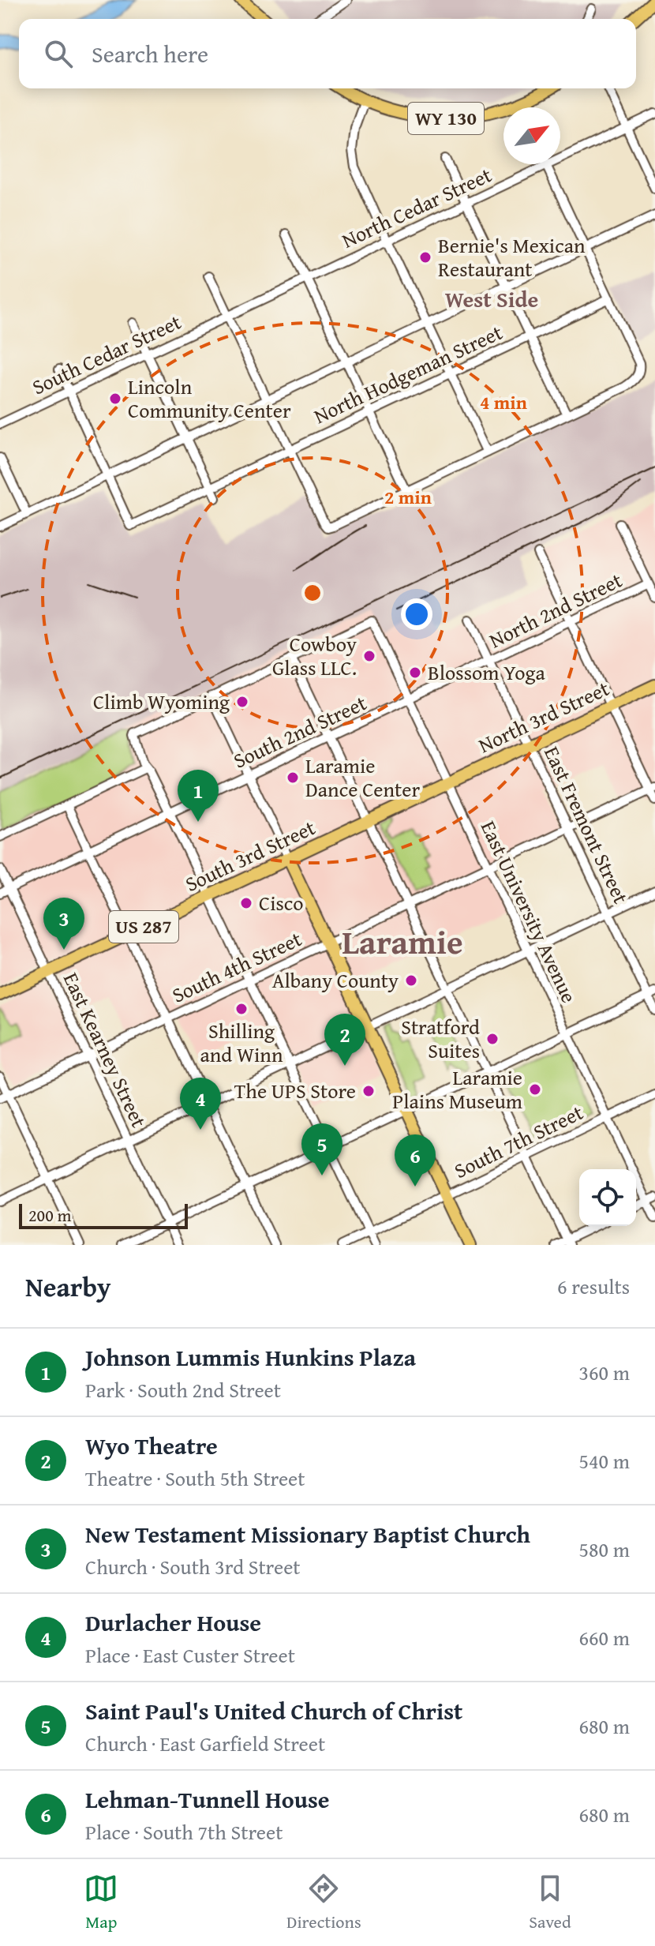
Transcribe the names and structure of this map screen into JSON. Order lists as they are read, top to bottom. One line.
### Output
{"streets":{"main road":["WY 130","North 3rd Street","South 3rd Street","US 287"],"street":["North Cedar Street","South Cedar Street","North Hodgeman Street","North 2nd Street","South 2nd Street","East Fremont Street","East University Avenue","South 4th Street","East Kearney Street","South 7th Street"]},"crossings":[["North Cedar Street","South Cedar Street"],["North 2nd Street","South 2nd Street"],["North 2nd Street","East Fremont Street"],["North 2nd Street","East University Avenue"],["North 3rd Street","East Fremont Street"],["North 3rd Street","South 3rd Street"],["North 3rd Street","East University Avenue"],["South 2nd Street","East University Avenue"],["South 2nd Street","East Kearney Street"],["East Fremont Street","South 4th Street"],["South 3rd Street","East University Avenue"],["South 3rd Street","East Kearney Street"],["East University Avenue","South 4th Street"],["East University Avenue","South 7th Street"],["South 4th Street","East Kearney Street"]],"districts":["West Side","Laramie"],"places":["Bernie's Mexican Restaurant","Lincoln Community Center","Cowboy Glass LLC.","Blossom Yoga","Climb Wyoming","Laramie Dance Center","Cisco","Albany County","Shilling and Winn","Stratford Suites","Laramie Plains Museum","The UPS Store"],"scale_bar":"200 m","north":"top right","page":{"search":"Search here","pins":["1","3","2","4","5","6"],"scale":"200 m","heading":["Nearby","6 results"],"list":[{"mark":"1","name":"Johnson Lummis Hunkins Plaza","note":"Park · South 2nd Street","value":"360 m"},{"mark":"2","name":"Wyo Theatre","note":"Theatre · South 5th Street","value":"540 m"},{"mark":"3","name":"New Testament Missionary Baptist Church","note":"Church · South 3rd Street","value":"580 m"},{"mark":"4","name":"Durlacher House","note":"Place · East Custer Street","value":"660 m"},{"mark":"5","name":"Saint Paul's United Church of Christ","note":"Church · East Garfield Street","value":"680 m"},{"mark":"6","name":"Lehman-Tunnell House","note":"Place · South 7th Street","value":"680 m"}],"nav":["Map","Directions","Saved"]},"rings":["4 min","2 min"]}
